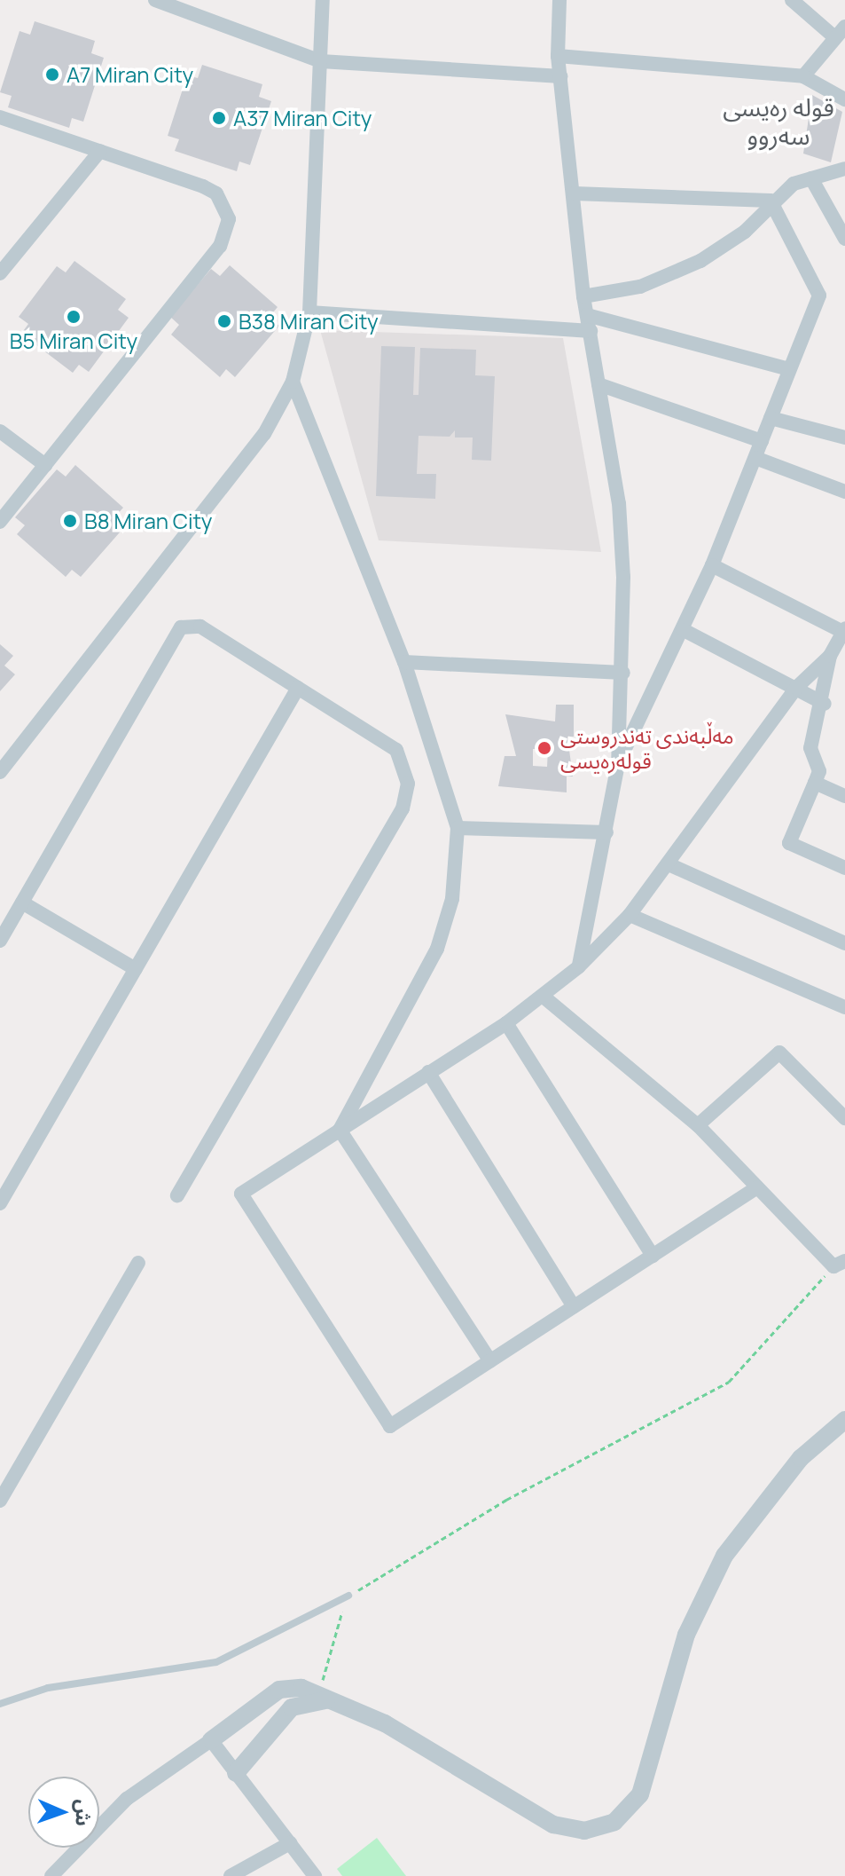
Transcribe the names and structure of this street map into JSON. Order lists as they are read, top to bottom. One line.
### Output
{"districts":["قولە رەیسی سەروو"],"places":["A7 Miran City","A37 Miran City","B5 Miran City","B38 Miran City","B8 Miran City","مەڵبەندی تەندروستی قولەرەیسی"],"north":"right"}
